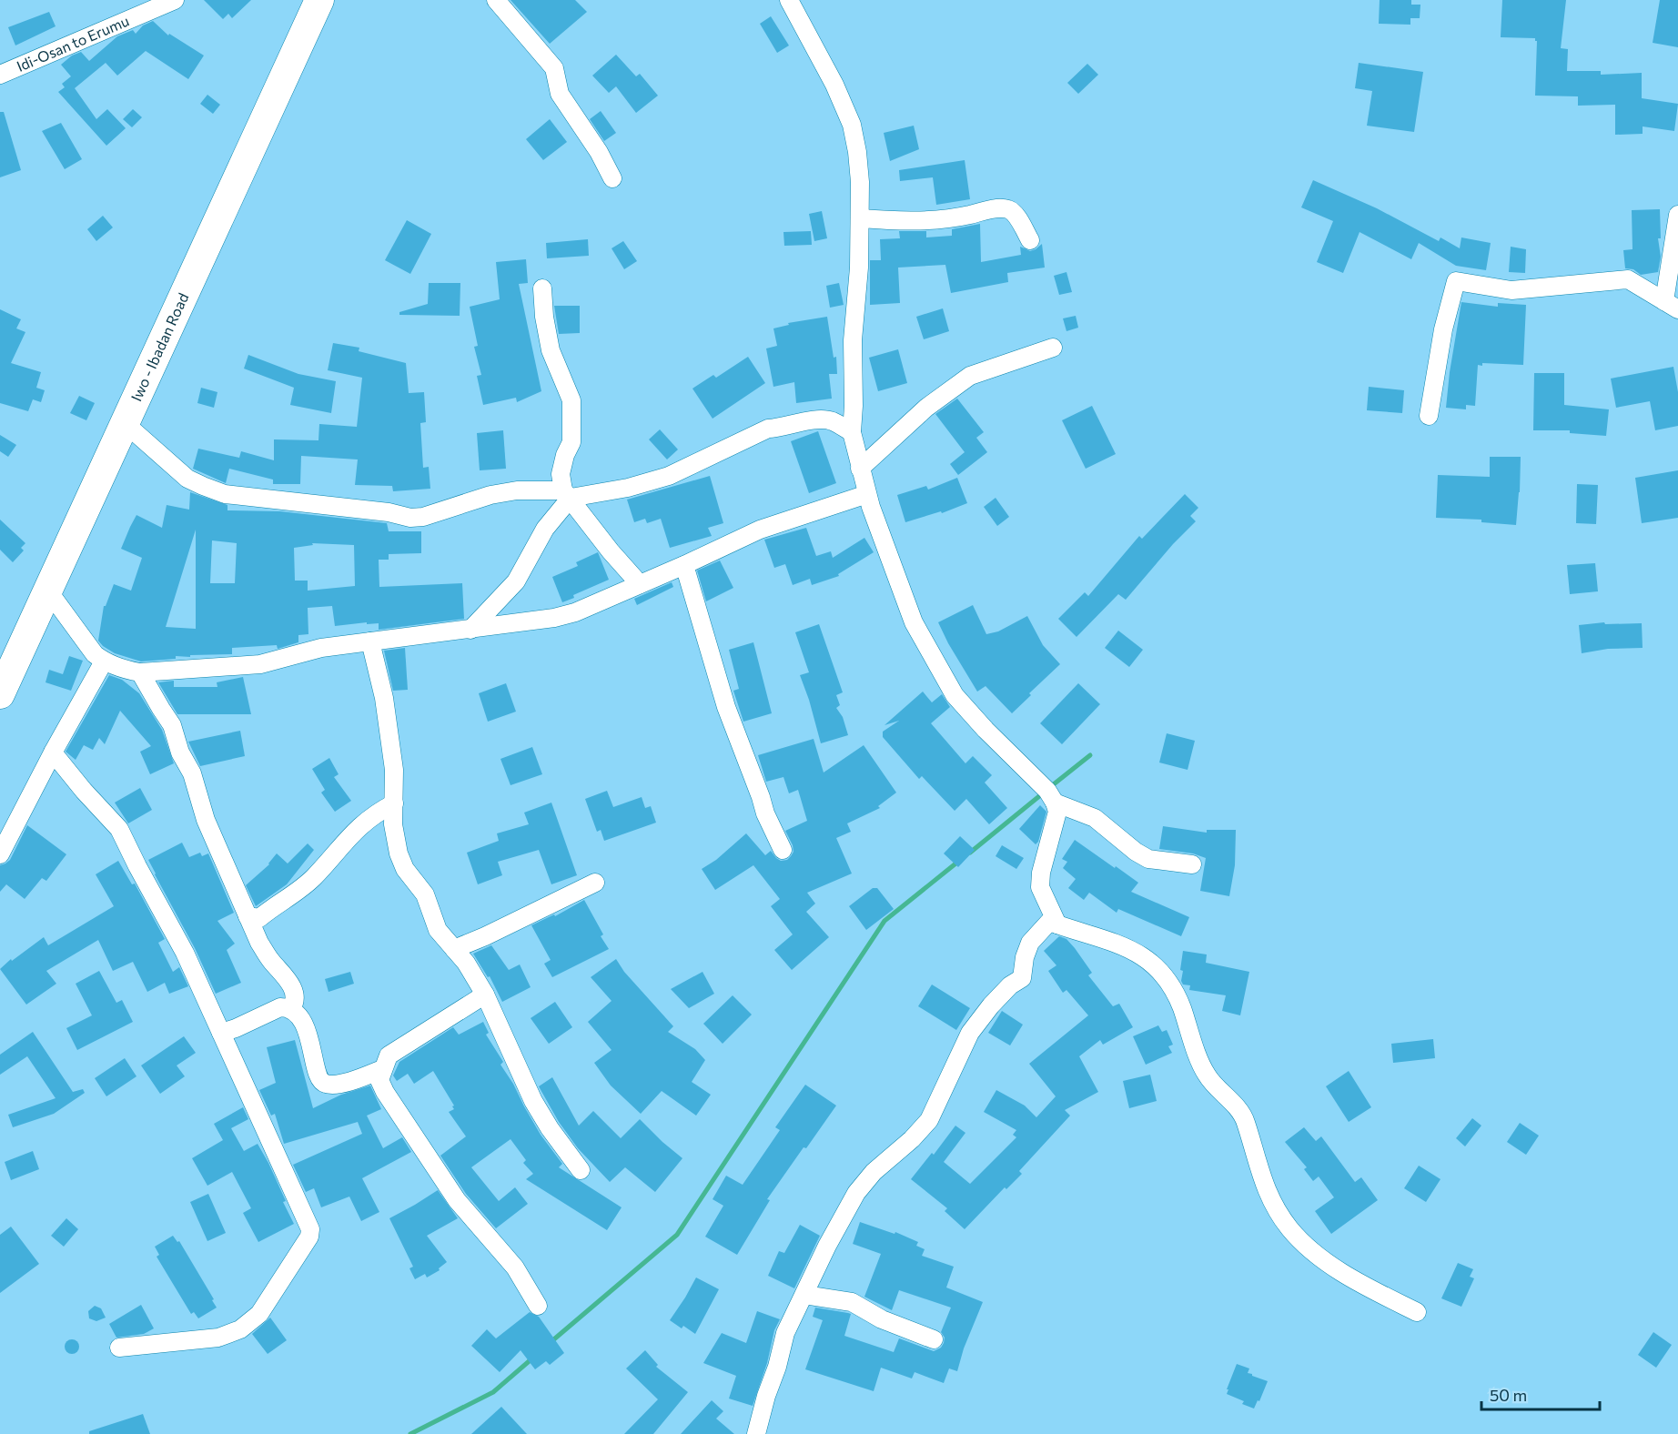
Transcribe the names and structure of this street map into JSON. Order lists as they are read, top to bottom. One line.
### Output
{"streets":{"main road":["Iwo - Ibadan Road"],"street":["Idi-Osan to Erumu"]},"scale_bar":"50 m"}
